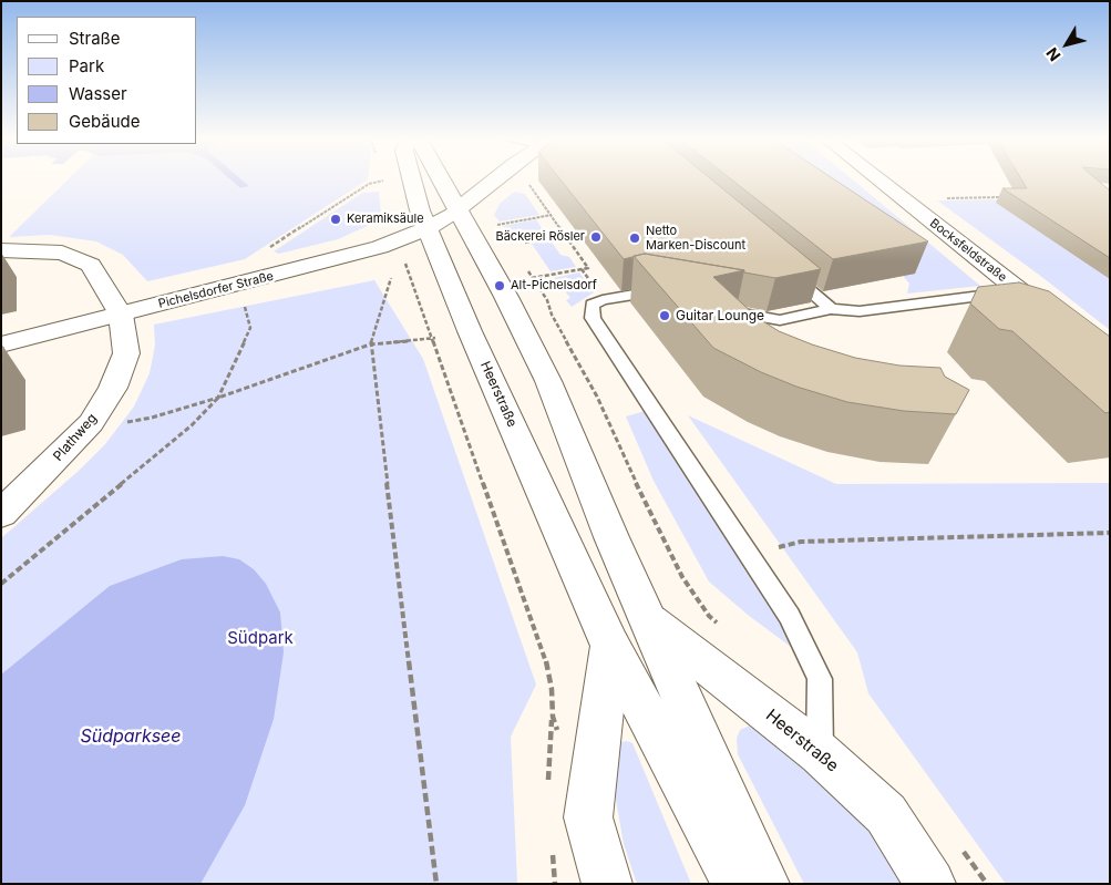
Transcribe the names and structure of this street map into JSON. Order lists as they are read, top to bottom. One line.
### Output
{"streets":{"street":["Bocksfeldstraße","Pichelsdorfer Straße","Heerstraße","Plathweg"]},"crossings":[["Pichelsdorfer Straße","Heerstraße"],["Pichelsdorfer Straße","Plathweg"]],"water":["Südparksee"],"parks":["Südpark"],"places":["Keramiksäule","Bäckerei Rösler","Netto Marken-Discount","Alt-Pichelsdorf","Guitar Lounge"],"legend":["Straße","Park","Wasser","Gebäude"],"north":"bottom left"}
